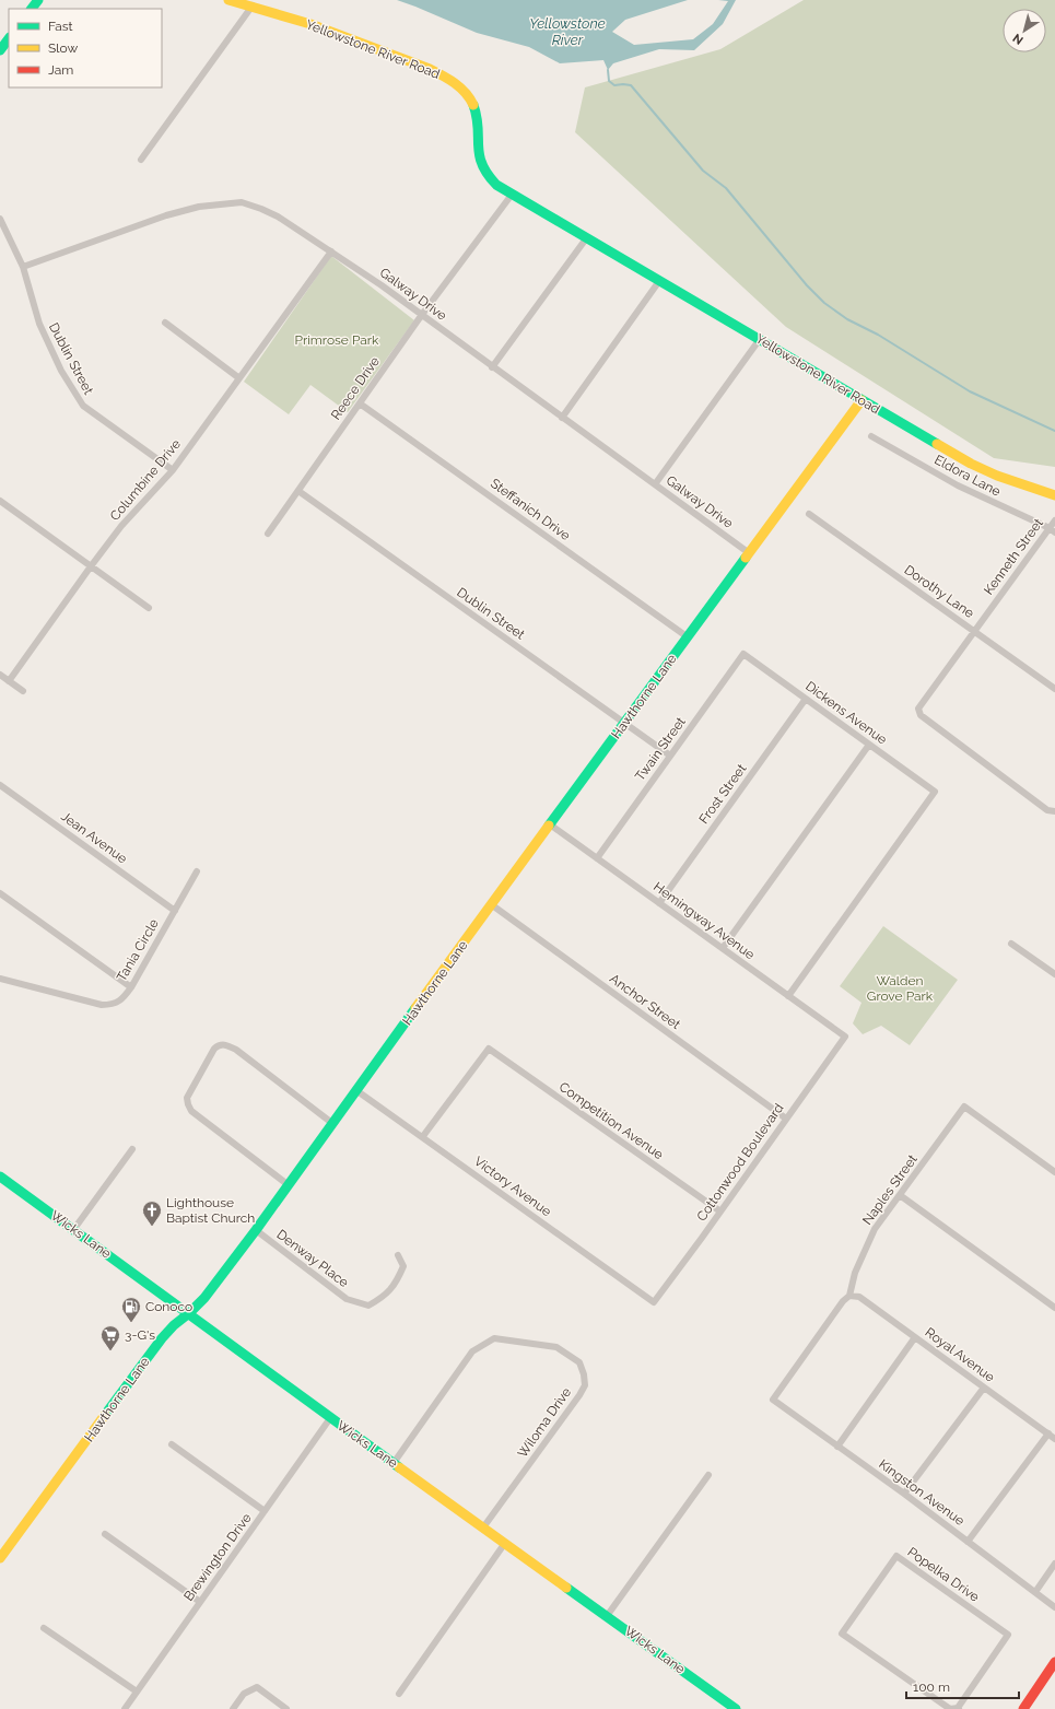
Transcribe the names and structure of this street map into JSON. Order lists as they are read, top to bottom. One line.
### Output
{"streets":{"street":["Yellowstone River Road","Galway Drive","Dublin Street","Reece Drive","Eldora Lane","Columbine Drive","Steffanich Drive","Kenneth Street","Dorothy Lane","Hawthorne Lane","Dickens Avenue","Twain Street","Frost Street","Jean Avenue","Hemingway Avenue","Tania Circle","Anchor Street","Competition Avenue","Cottonwood Boulevard","Victory Avenue","Naples Street","Wicks Lane","Denway Place","Royal Avenue","Wiloma Drive","Kingston Avenue","Brewington Drive","Popelka Drive"]},"crossings":[["Yellowstone River Road","Reece Drive"],["Yellowstone River Road","Hawthorne Lane"],["Galway Drive","Dublin Street"],["Galway Drive","Reece Drive"],["Galway Drive","Columbine Drive"],["Galway Drive","Hawthorne Lane"],["Dublin Street","Reece Drive"],["Dublin Street","Columbine Drive"],["Dublin Street","Hawthorne Lane"],["Dublin Street","Twain Street"],["Reece Drive","Steffanich Drive"],["Eldora Lane","Kenneth Street"],["Steffanich Drive","Hawthorne Lane"],["Kenneth Street","Dorothy Lane"],["Hawthorne Lane","Hemingway Avenue"],["Hawthorne Lane","Anchor Street"],["Hawthorne Lane","Victory Avenue"],["Hawthorne Lane","Wicks Lane"],["Hawthorne Lane","Denway Place"],["Dickens Avenue","Twain Street"],["Dickens Avenue","Frost Street"],["Dickens Avenue","Hemingway Avenue"],["Twain Street","Hemingway Avenue"],["Frost Street","Hemingway Avenue"],["Jean Avenue","Tania Circle"],["Hemingway Avenue","Cottonwood Boulevard"],["Anchor Street","Cottonwood Boulevard"],["Competition Avenue","Cottonwood Boulevard"],["Competition Avenue","Victory Avenue"],["Cottonwood Boulevard","Victory Avenue"],["Naples Street","Royal Avenue"],["Naples Street","Kingston Avenue"],["Wicks Lane","Wiloma Drive"],["Wicks Lane","Brewington Drive"]],"water":["Yellowstone River"],"parks":["Primrose Park","Walden Grove Park"],"places":{"church":["Lighthouse Baptist Church"],"fuel station":["Conoco"],"supermarket":["3-G's"]},"legend":["Fast","Slow","Jam"],"scale_bar":"100 m","north":"bottom left"}
